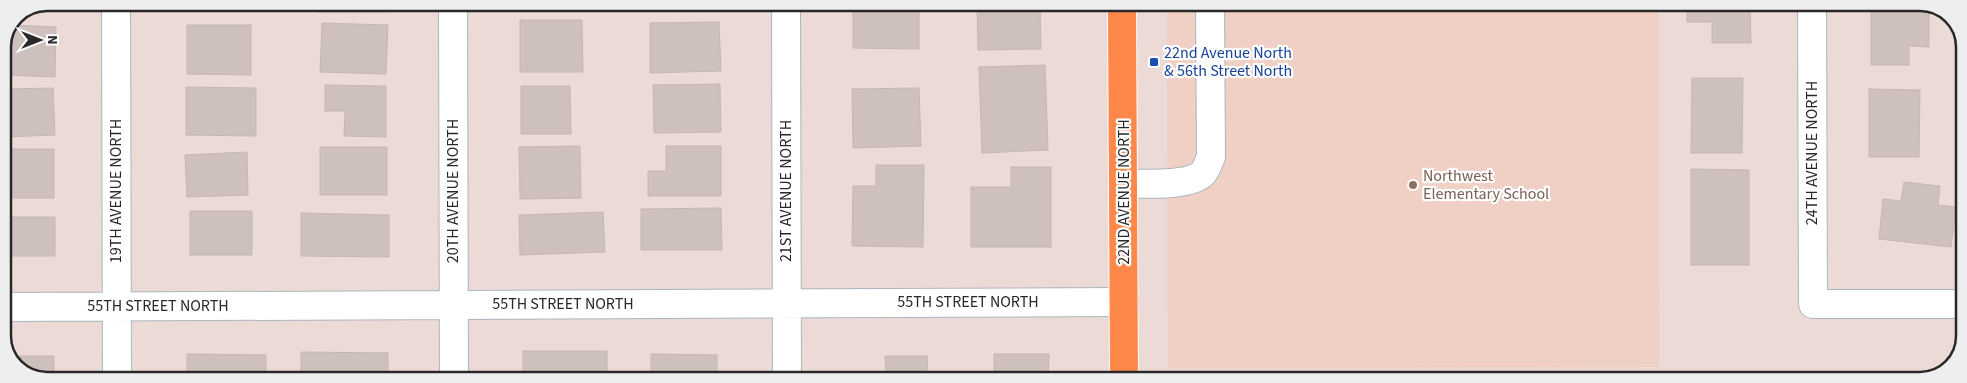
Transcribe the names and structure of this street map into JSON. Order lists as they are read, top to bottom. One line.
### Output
{"streets":{"main road":["22ND AVENUE NORTH"],"street":["24TH AVENUE NORTH","19TH AVENUE NORTH","20TH AVENUE NORTH","21ST AVENUE NORTH","55TH STREET NORTH"]},"crossings":[["19TH AVENUE NORTH","55TH STREET NORTH"],["20TH AVENUE NORTH","55TH STREET NORTH"],["21ST AVENUE NORTH","55TH STREET NORTH"],["22ND AVENUE NORTH","55TH STREET NORTH"]],"places":{"transit":["22nd Avenue North & 56th Street North"],"other":["Northwest Elementary School"]},"north":"right"}
